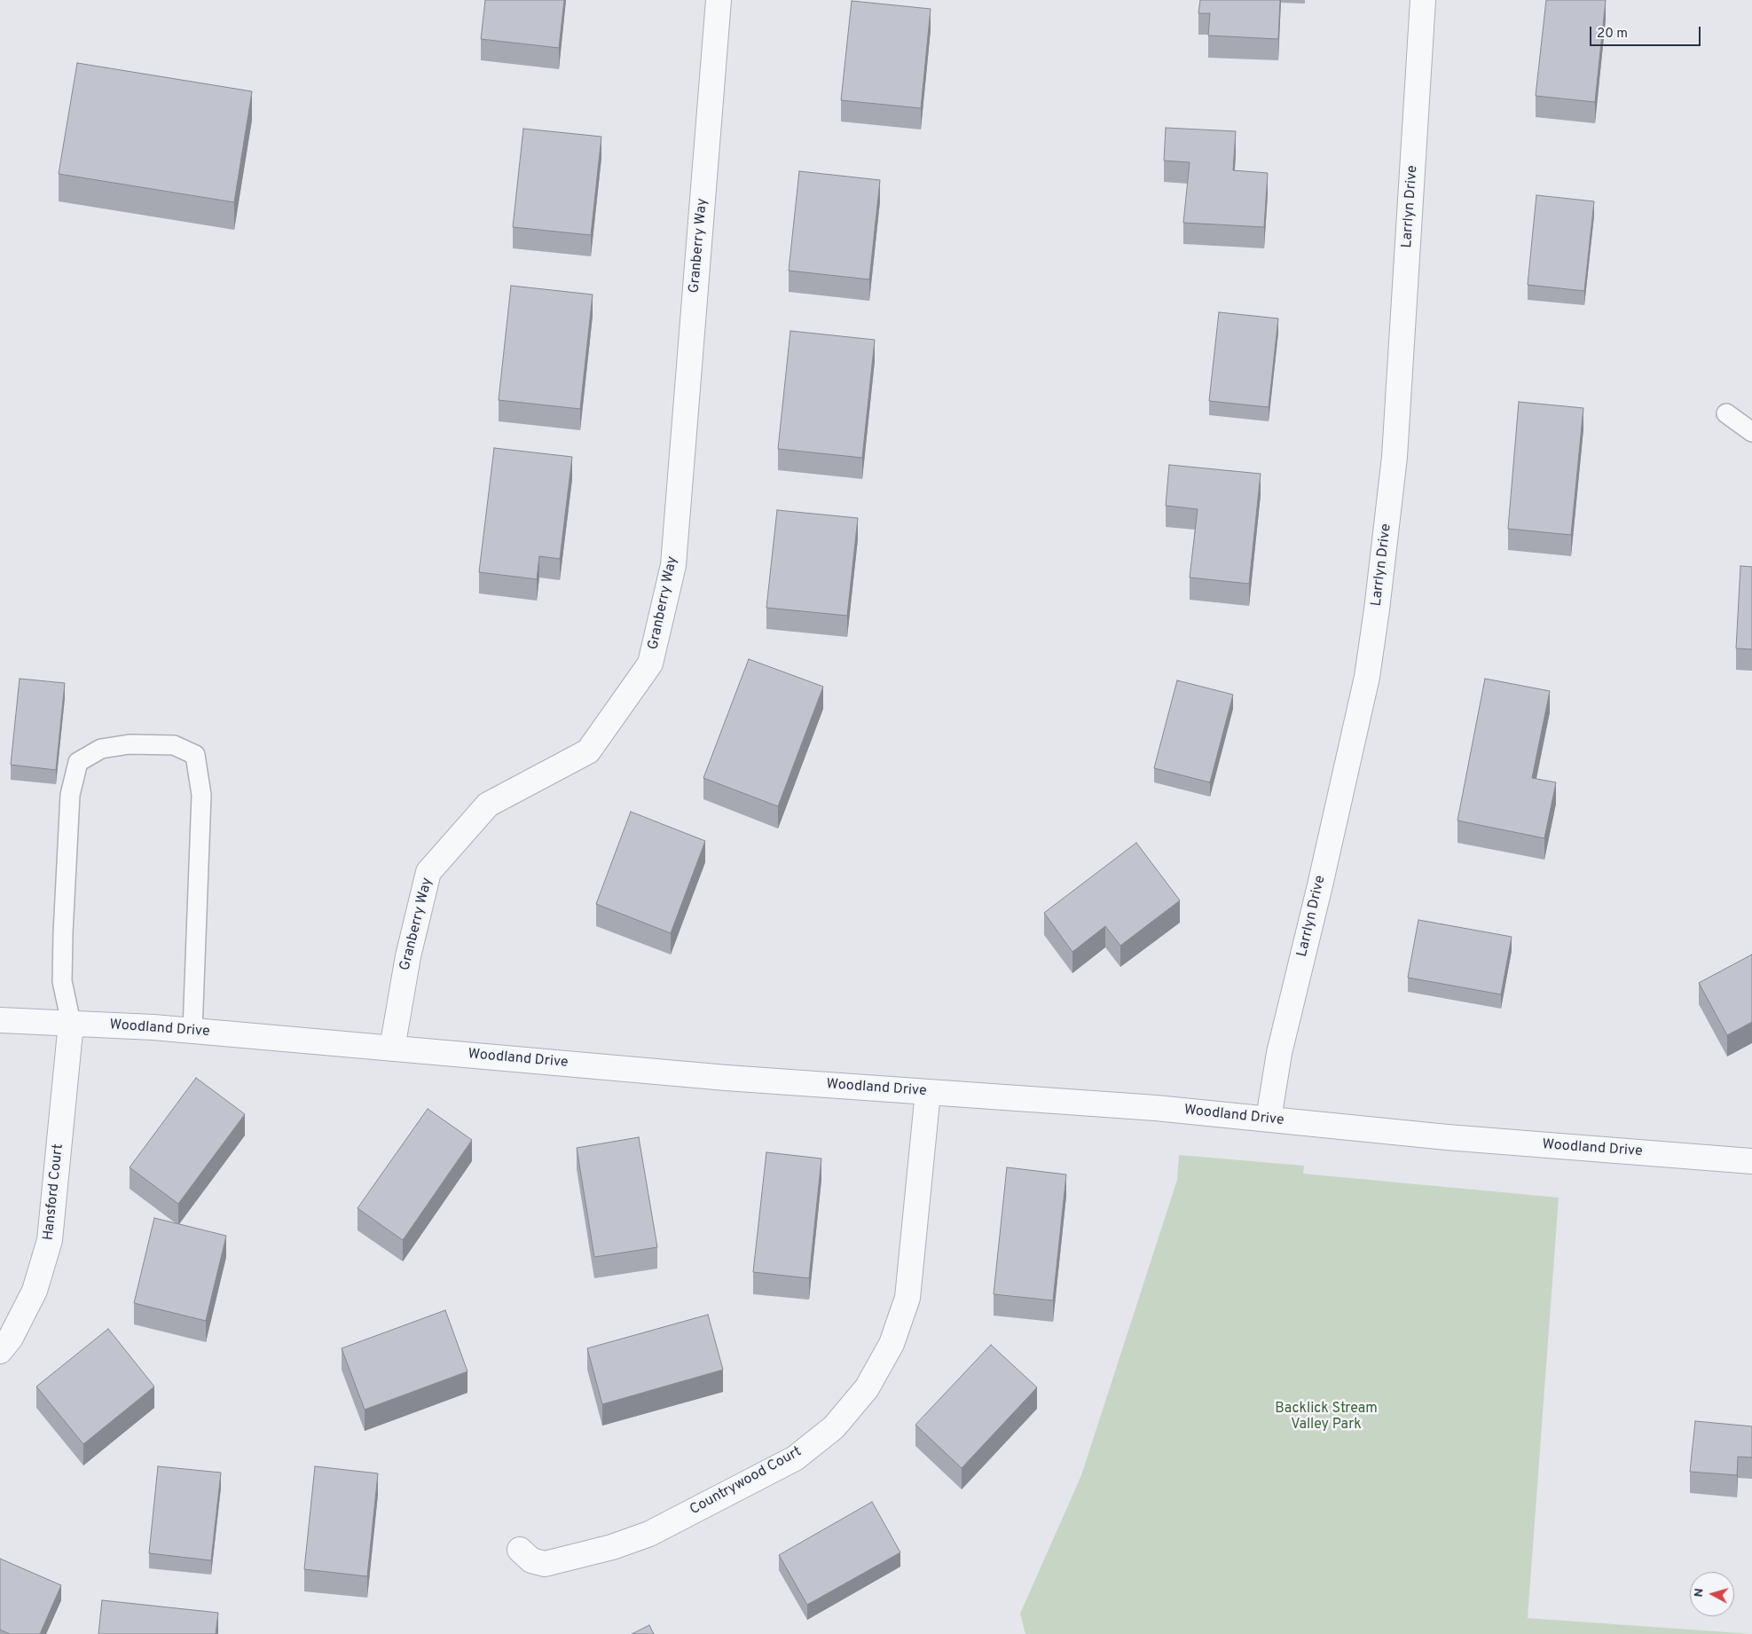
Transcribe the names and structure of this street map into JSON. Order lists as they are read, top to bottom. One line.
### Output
{"streets":{"street":["Larrlyn Drive","Granberry Way","Woodland Drive","Hansford Court","Countrywood Court"]},"crossings":[["Larrlyn Drive","Woodland Drive"],["Granberry Way","Woodland Drive"],["Woodland Drive","Hansford Court"],["Woodland Drive","Countrywood Court"]],"parks":["Backlick Stream Valley Park"],"scale_bar":"20 m","north":"left"}
